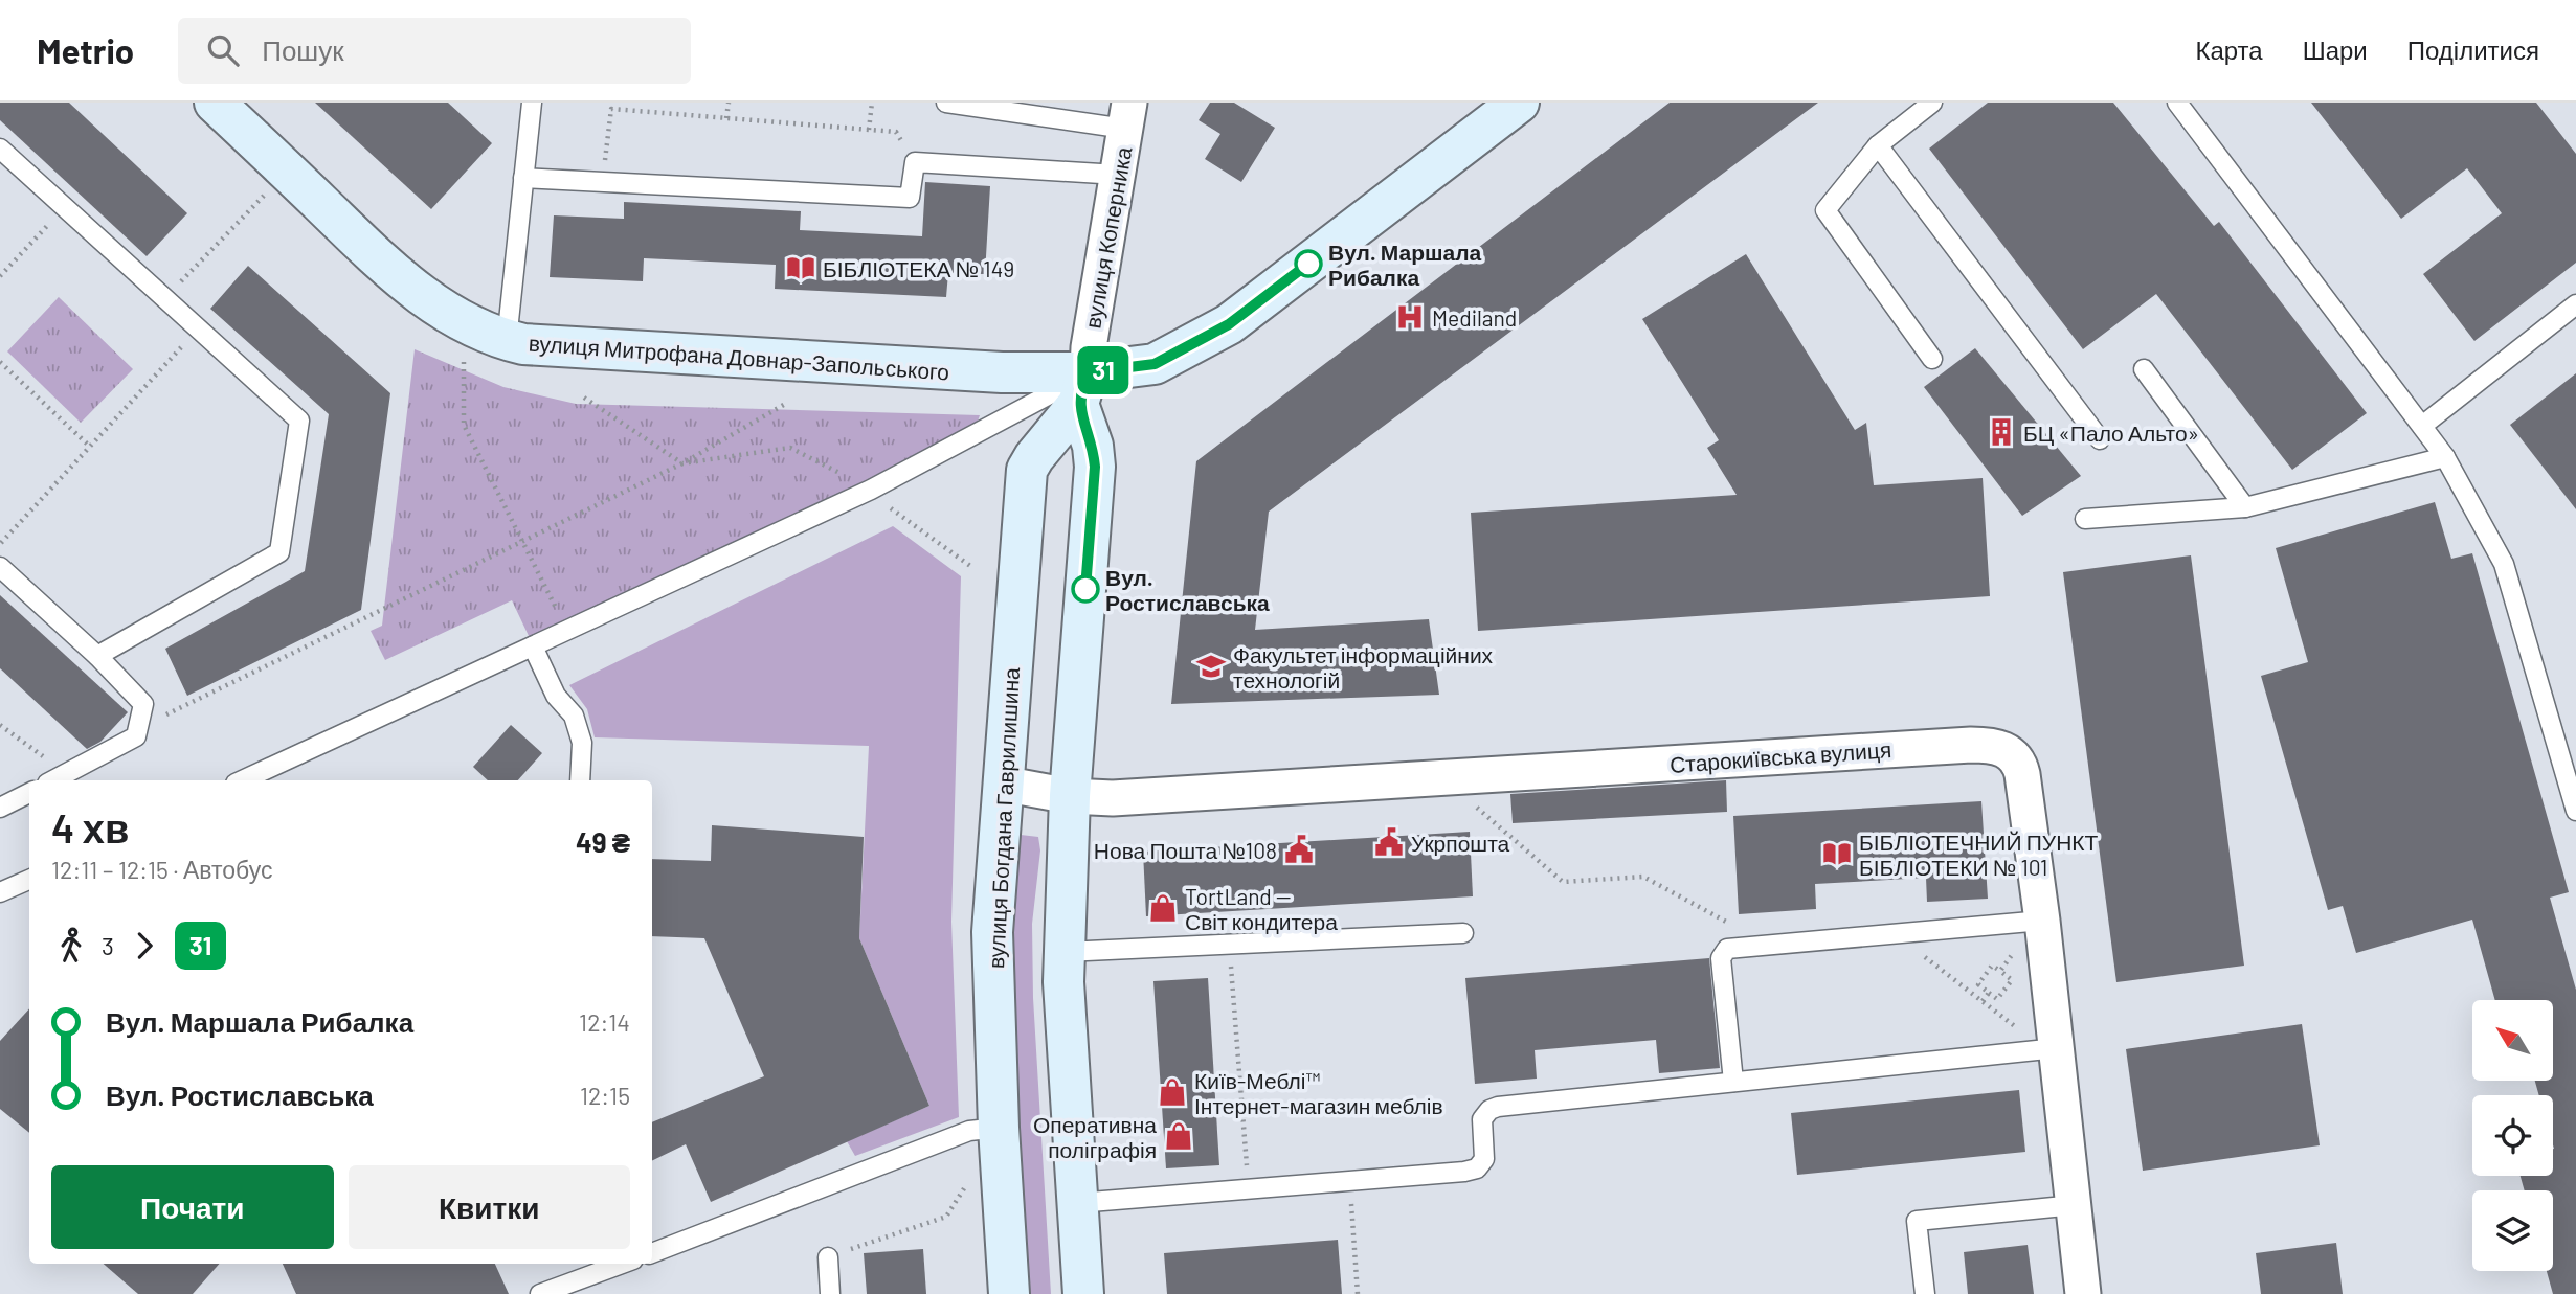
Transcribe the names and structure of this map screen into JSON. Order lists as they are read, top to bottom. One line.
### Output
{"streets":{"street":["вулиця Коперника","вулиця Митрофана Довнар-Запольського","Старокиївська вулиця","вулиця Богдана Гаврилишина"]},"crossings":[["вулиця Коперника","вулиця Митрофана Довнар-Запольського"],["вулиця Коперника","вулиця Богдана Гаврилишина"],["вулиця Митрофана Довнар-Запольського","вулиця Богдана Гаврилишина"],["Старокиївська вулиця","вулиця Богдана Гаврилишина"]],"places":{"other":["Вул. Маршала Рибалка","Вул. Ростиславська"],"library":["БІБЛІОТЕКА № 149","БІБЛІОТЕЧНИЙ ПУНКТ БІБЛІОТЕКИ № 101"],"hospital":["Mediland"],"building":["БЦ «Пало Альто»"],"school or university":["Факультет інформаційних технологій"],"public building":["Укрпошта","Нова Пошта №108"],"shop":["TortLand — Світ кондитера","Київ-Меблі™ Інтернет-магазин меблів","Оперативна поліграфія"]},"lines":["bus line 31"],"north":"top left","page":{"header":"Metrio","search":"Пошук","nav":["Карта","Шари","Поділитися"],"on_map":"31","heading":["4 хв","12:11 – 12:15 · Автобус","49 ₴"],"legs":["3","31"],"list":[{"name":"Вул. Маршала Рибалка","value":"12:14"},{"name":"Вул. Ростиславська","value":"12:15"}],"buttons":["Почати","Квитки"]}}
